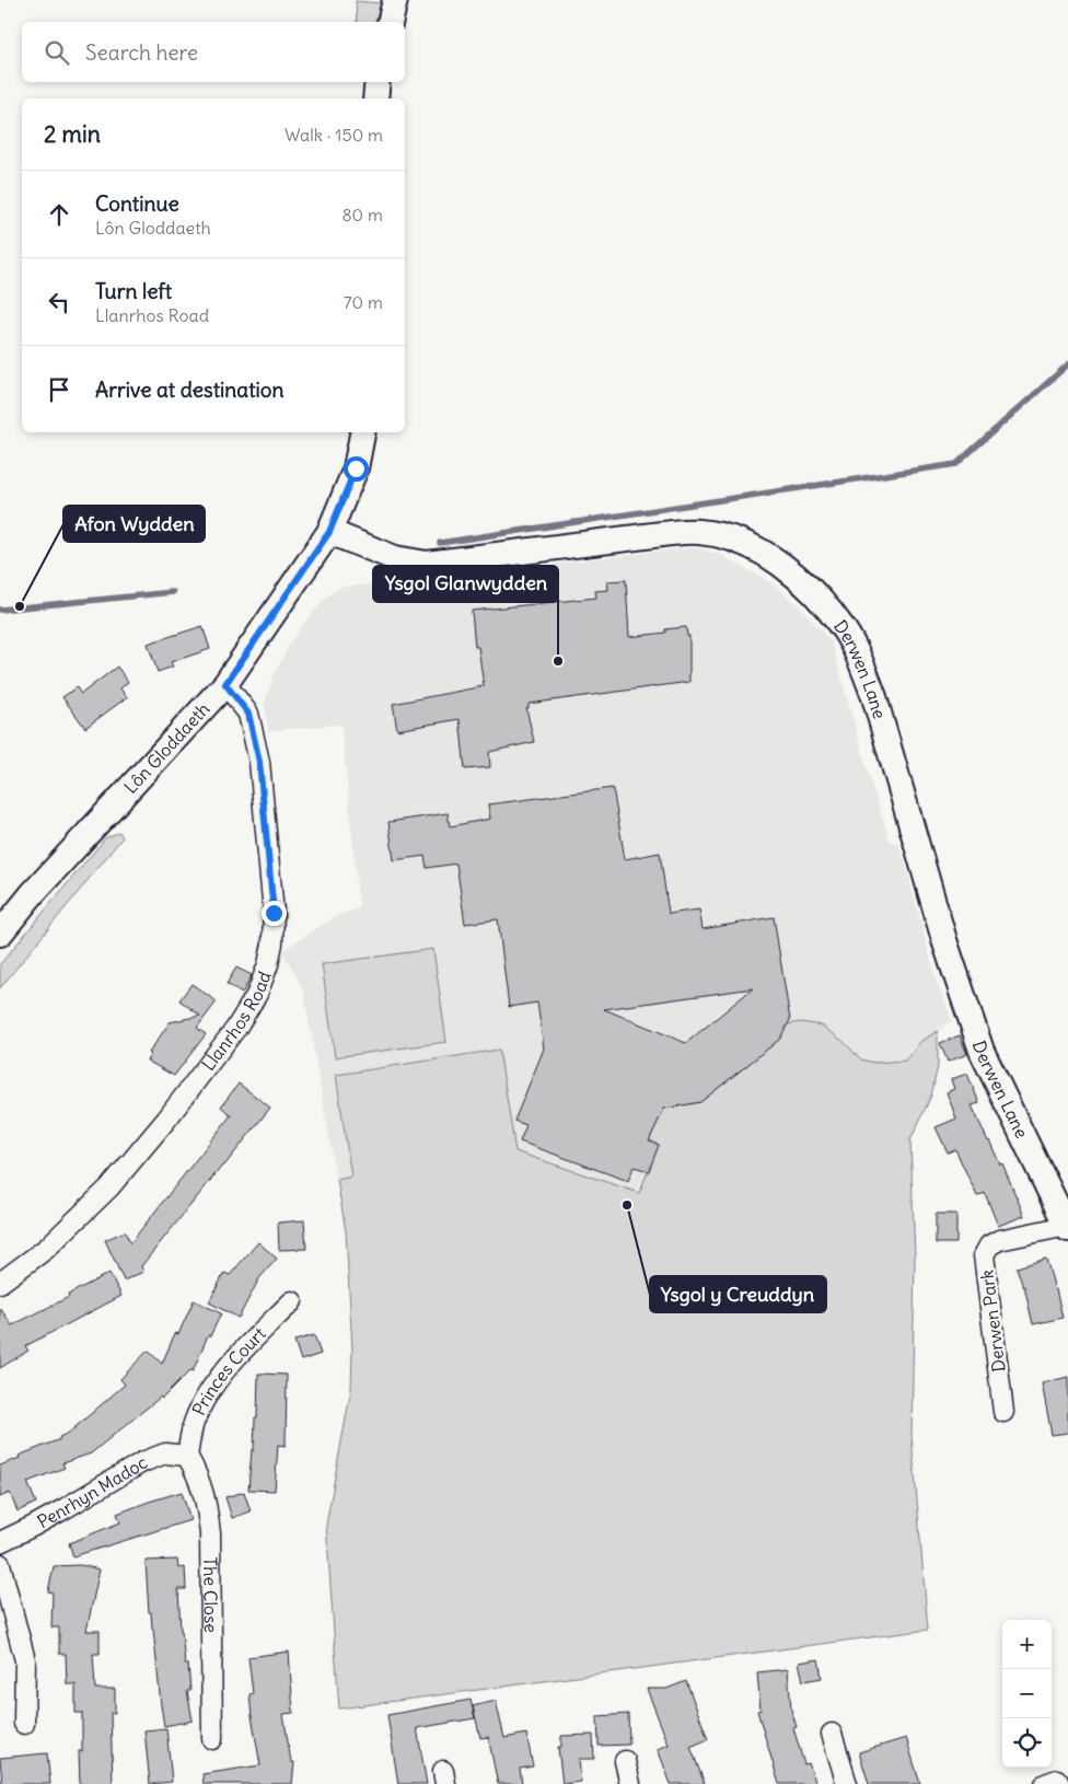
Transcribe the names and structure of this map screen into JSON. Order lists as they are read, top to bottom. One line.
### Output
{"streets":{"street":["Derwen Lane","Lôn Gloddaeth","Llanrhos Road","Derwen Park","Princes Court","Penrhyn Madoc","The Close"]},"crossings":[["Derwen Lane","Lôn Gloddaeth"],["Derwen Lane","Derwen Park"],["Lôn Gloddaeth","Llanrhos Road"],["Princes Court","Penrhyn Madoc"],["Princes Court","The Close"],["Penrhyn Madoc","The Close"]],"places":["Afon Wydden","Ysgol Glanwydden","Ysgol y Creuddyn"],"page":{"search":"Search here","heading":["2 min","Walk · 150 m"],"list":[["Continue","Lôn Gloddaeth","80 m"],["Turn left","Llanrhos Road","70 m"],"Arrive at destination"],"map_buttons":["+","−"]}}
